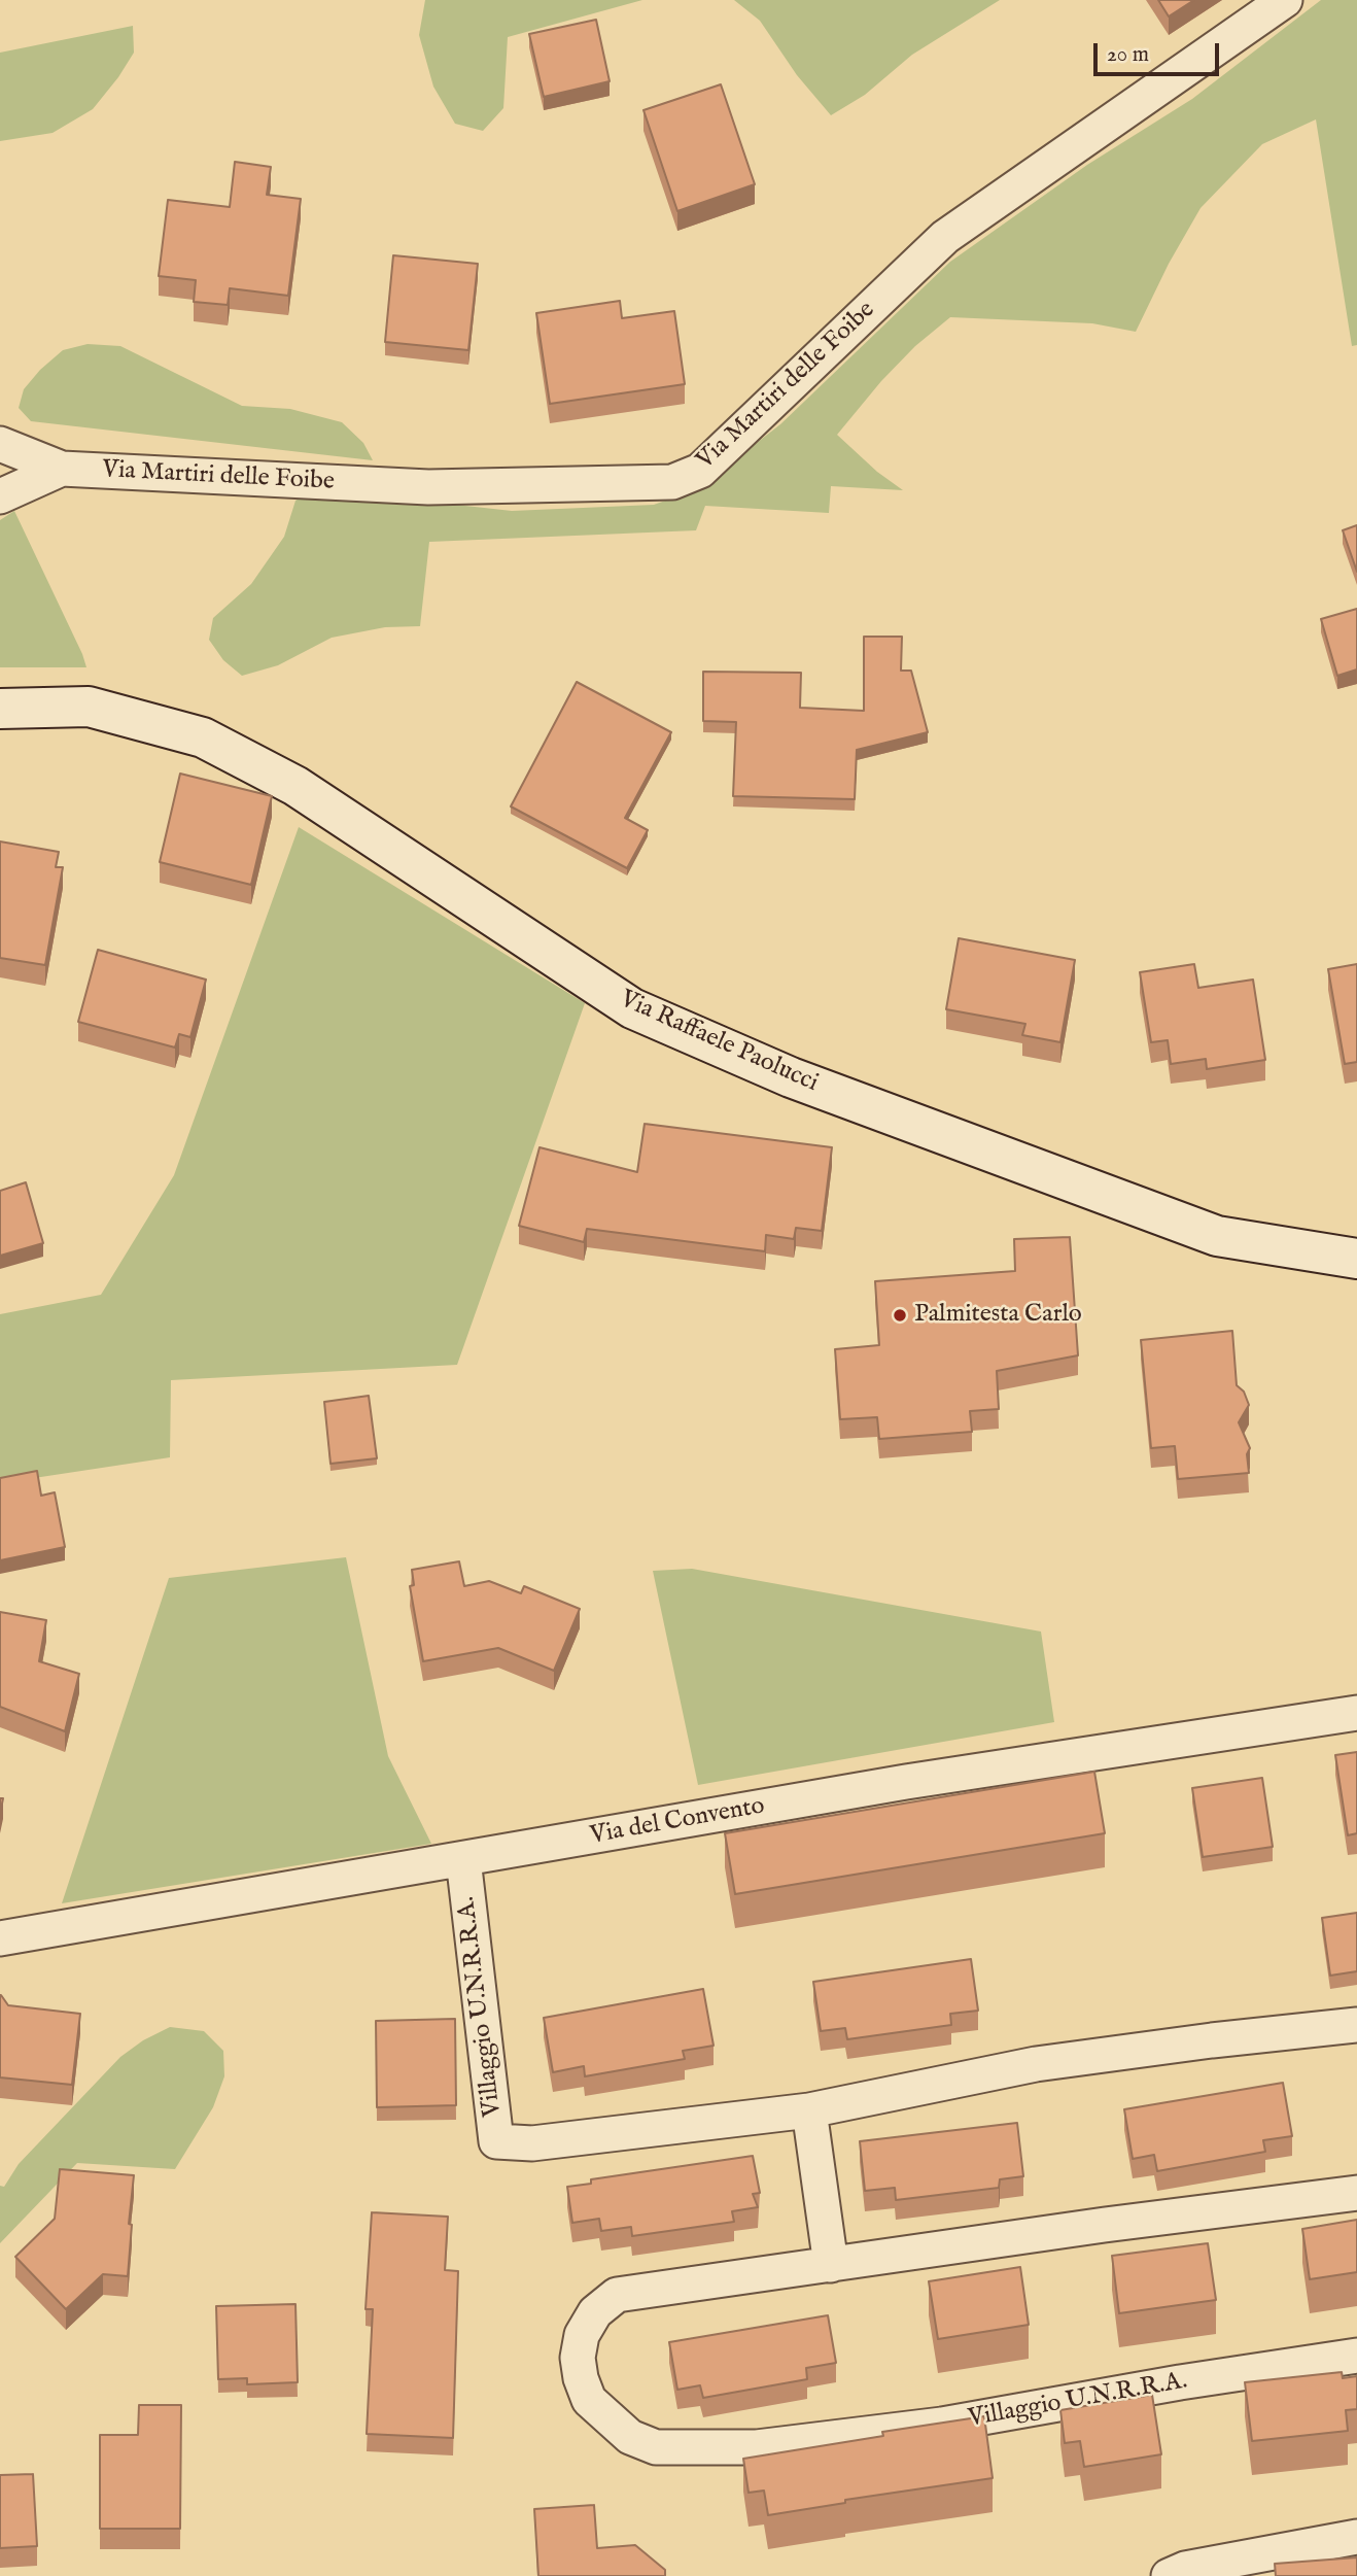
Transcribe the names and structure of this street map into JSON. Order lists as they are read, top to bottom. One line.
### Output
{"streets":{"main road":["Via Raffaele Paolucci"],"street":["Via Martiri delle Foibe","Via del Convento","Villaggio U.N.R.R.A."]},"crossings":[["Via del Convento","Villaggio U.N.R.R.A."]],"places":["Palmitesta Carlo"],"scale_bar":"20 m"}
